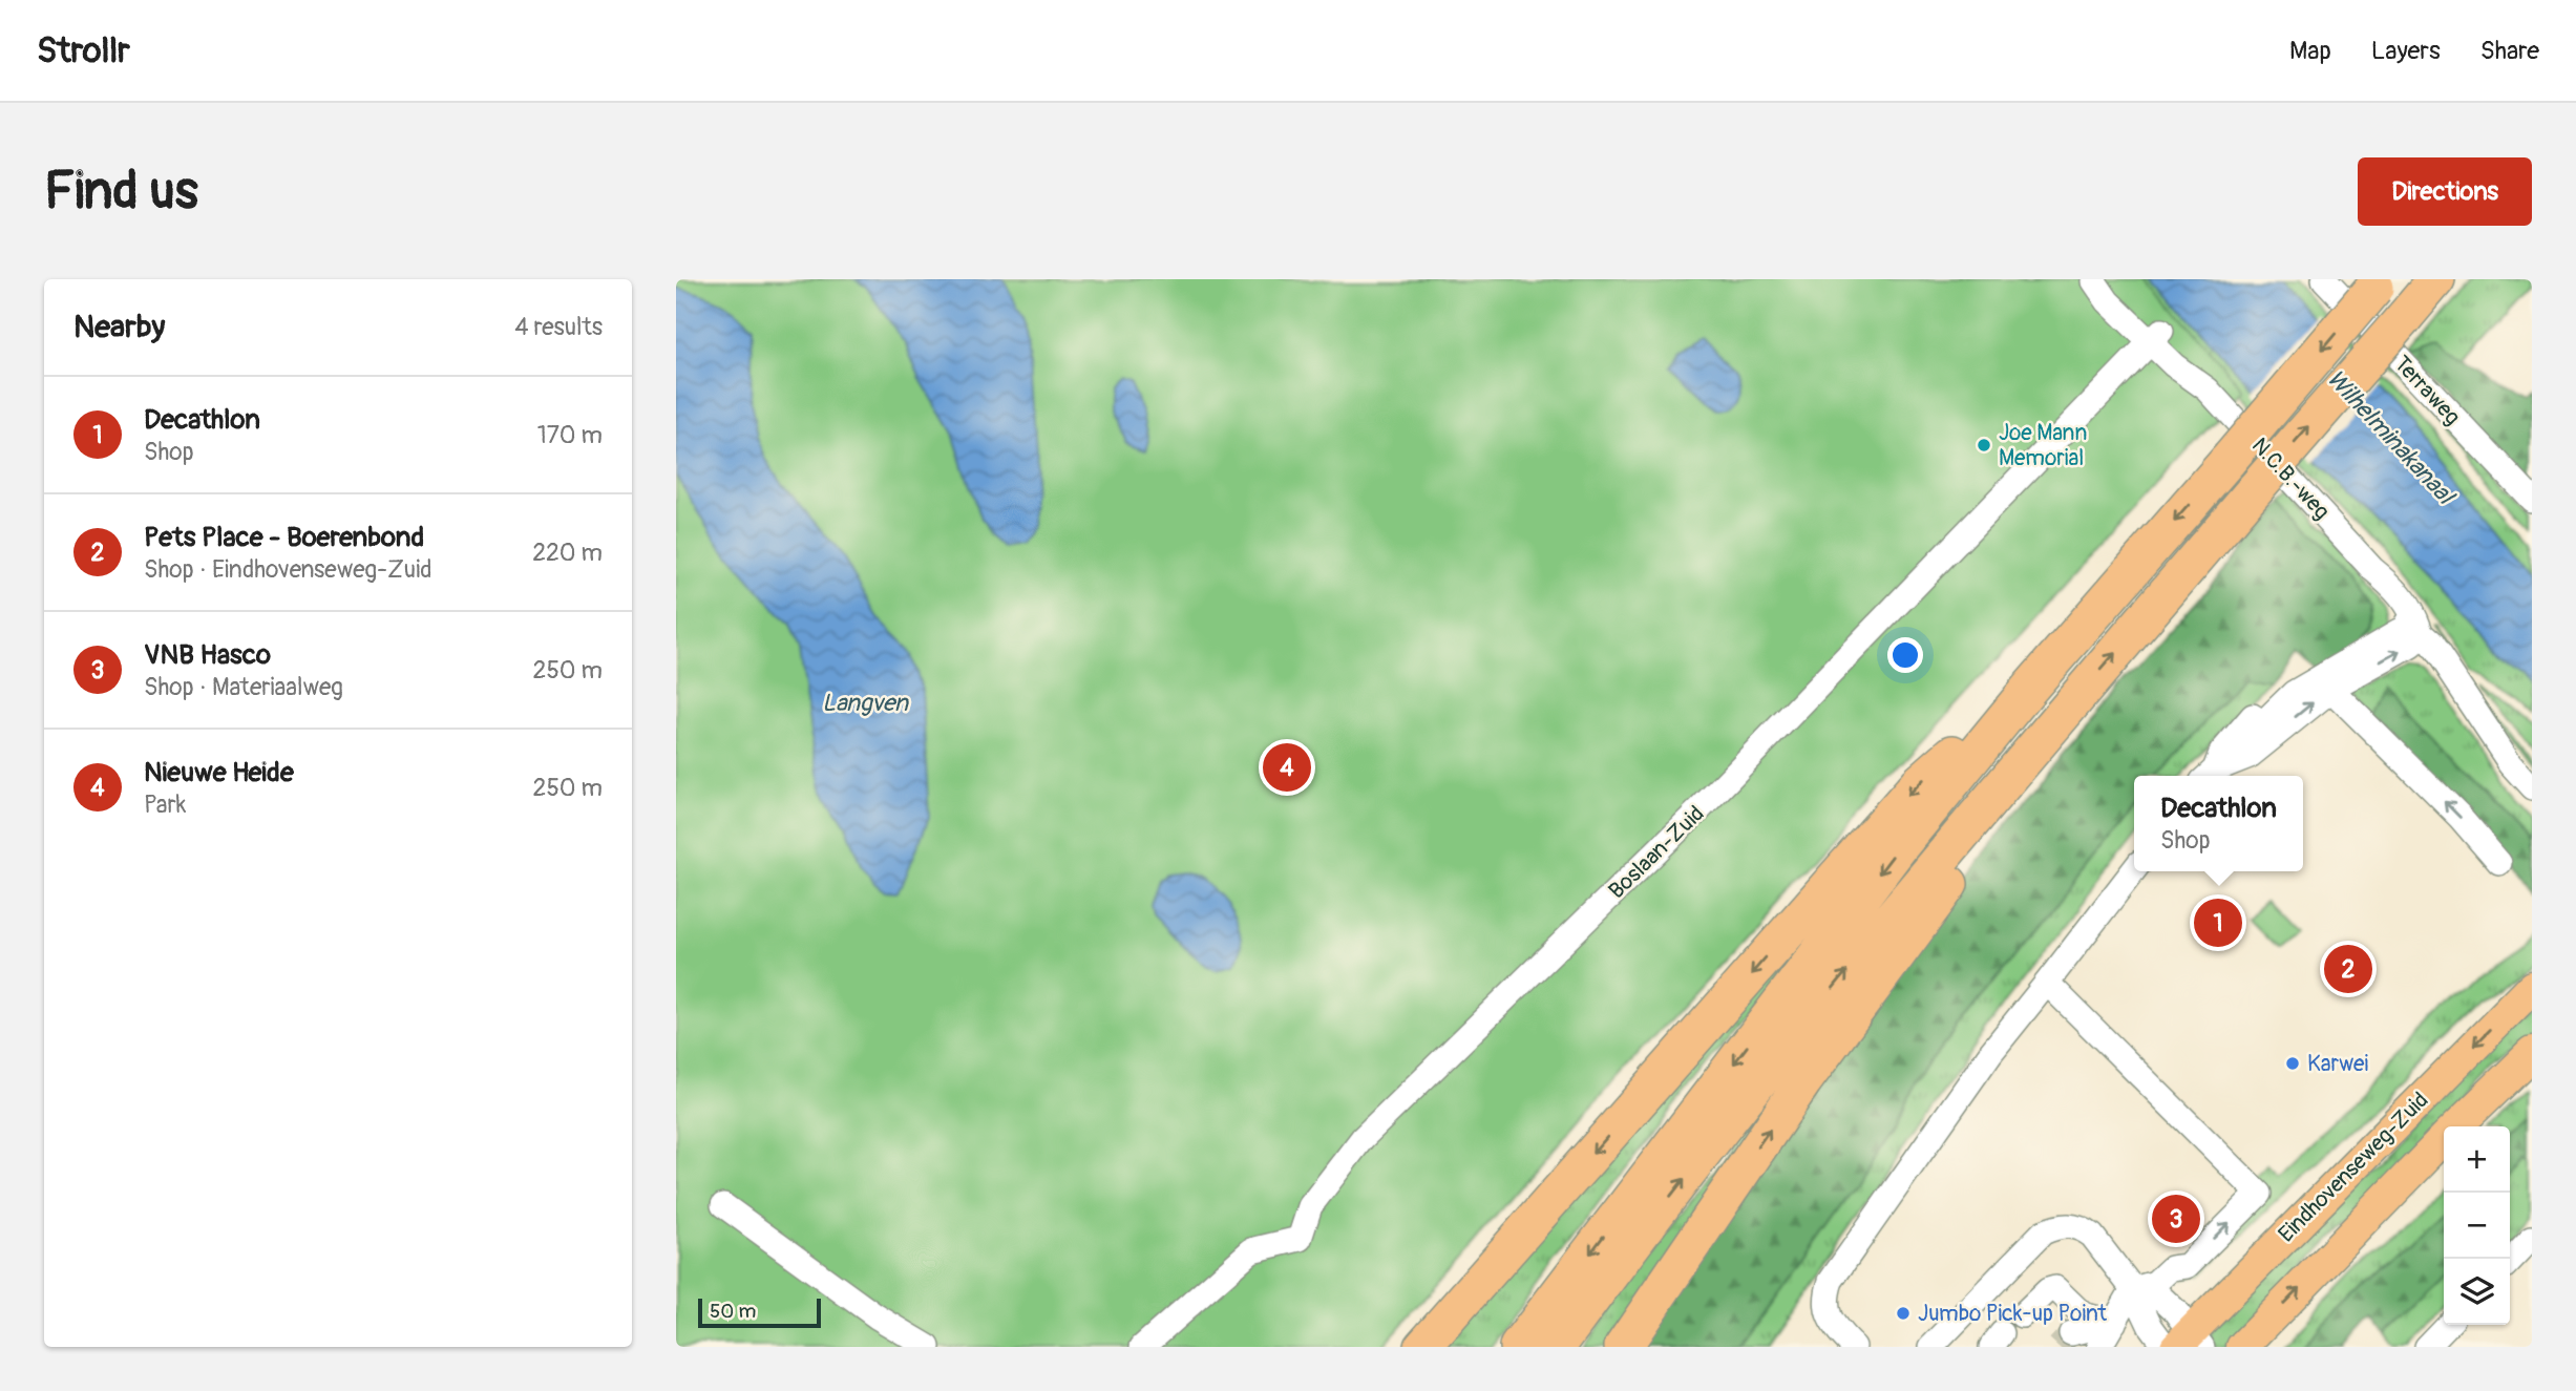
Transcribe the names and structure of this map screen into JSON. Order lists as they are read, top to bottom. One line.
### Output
{"streets":{"main road":["Eindhovenseweg-Zuid"],"street":["Terraweg","N.C.B.-weg","Boslaan-Zuid"]},"crossings":[["N.C.B.-weg","Boslaan-Zuid"]],"water":["Wilhelminakanaal","Langven"],"places":["Joe Mann Memorial","Karwei","Jumbo Pick-up Point"],"scale_bar":"50 m","page":{"header":"Strollr","nav":["Map","Layers","Share"],"buttons":"Directions","title":"Find us","heading":["Nearby","4 results"],"list":[{"mark":"1","name":"Decathlon","note":"Shop","value":"170 m"},{"mark":"2","name":"Pets Place - Boerenbond","note":"Shop · Eindhovenseweg-Zuid","value":"220 m"},{"mark":"3","name":"VNB Hasco","note":"Shop · Materiaalweg","value":"250 m"},{"mark":"4","name":"Nieuwe Heide","note":"Park","value":"250 m"}],"pins":["4","1","2","3"],"popup":["Decathlon","Shop"],"map_buttons":["+","−"],"scale":"50 m"}}
